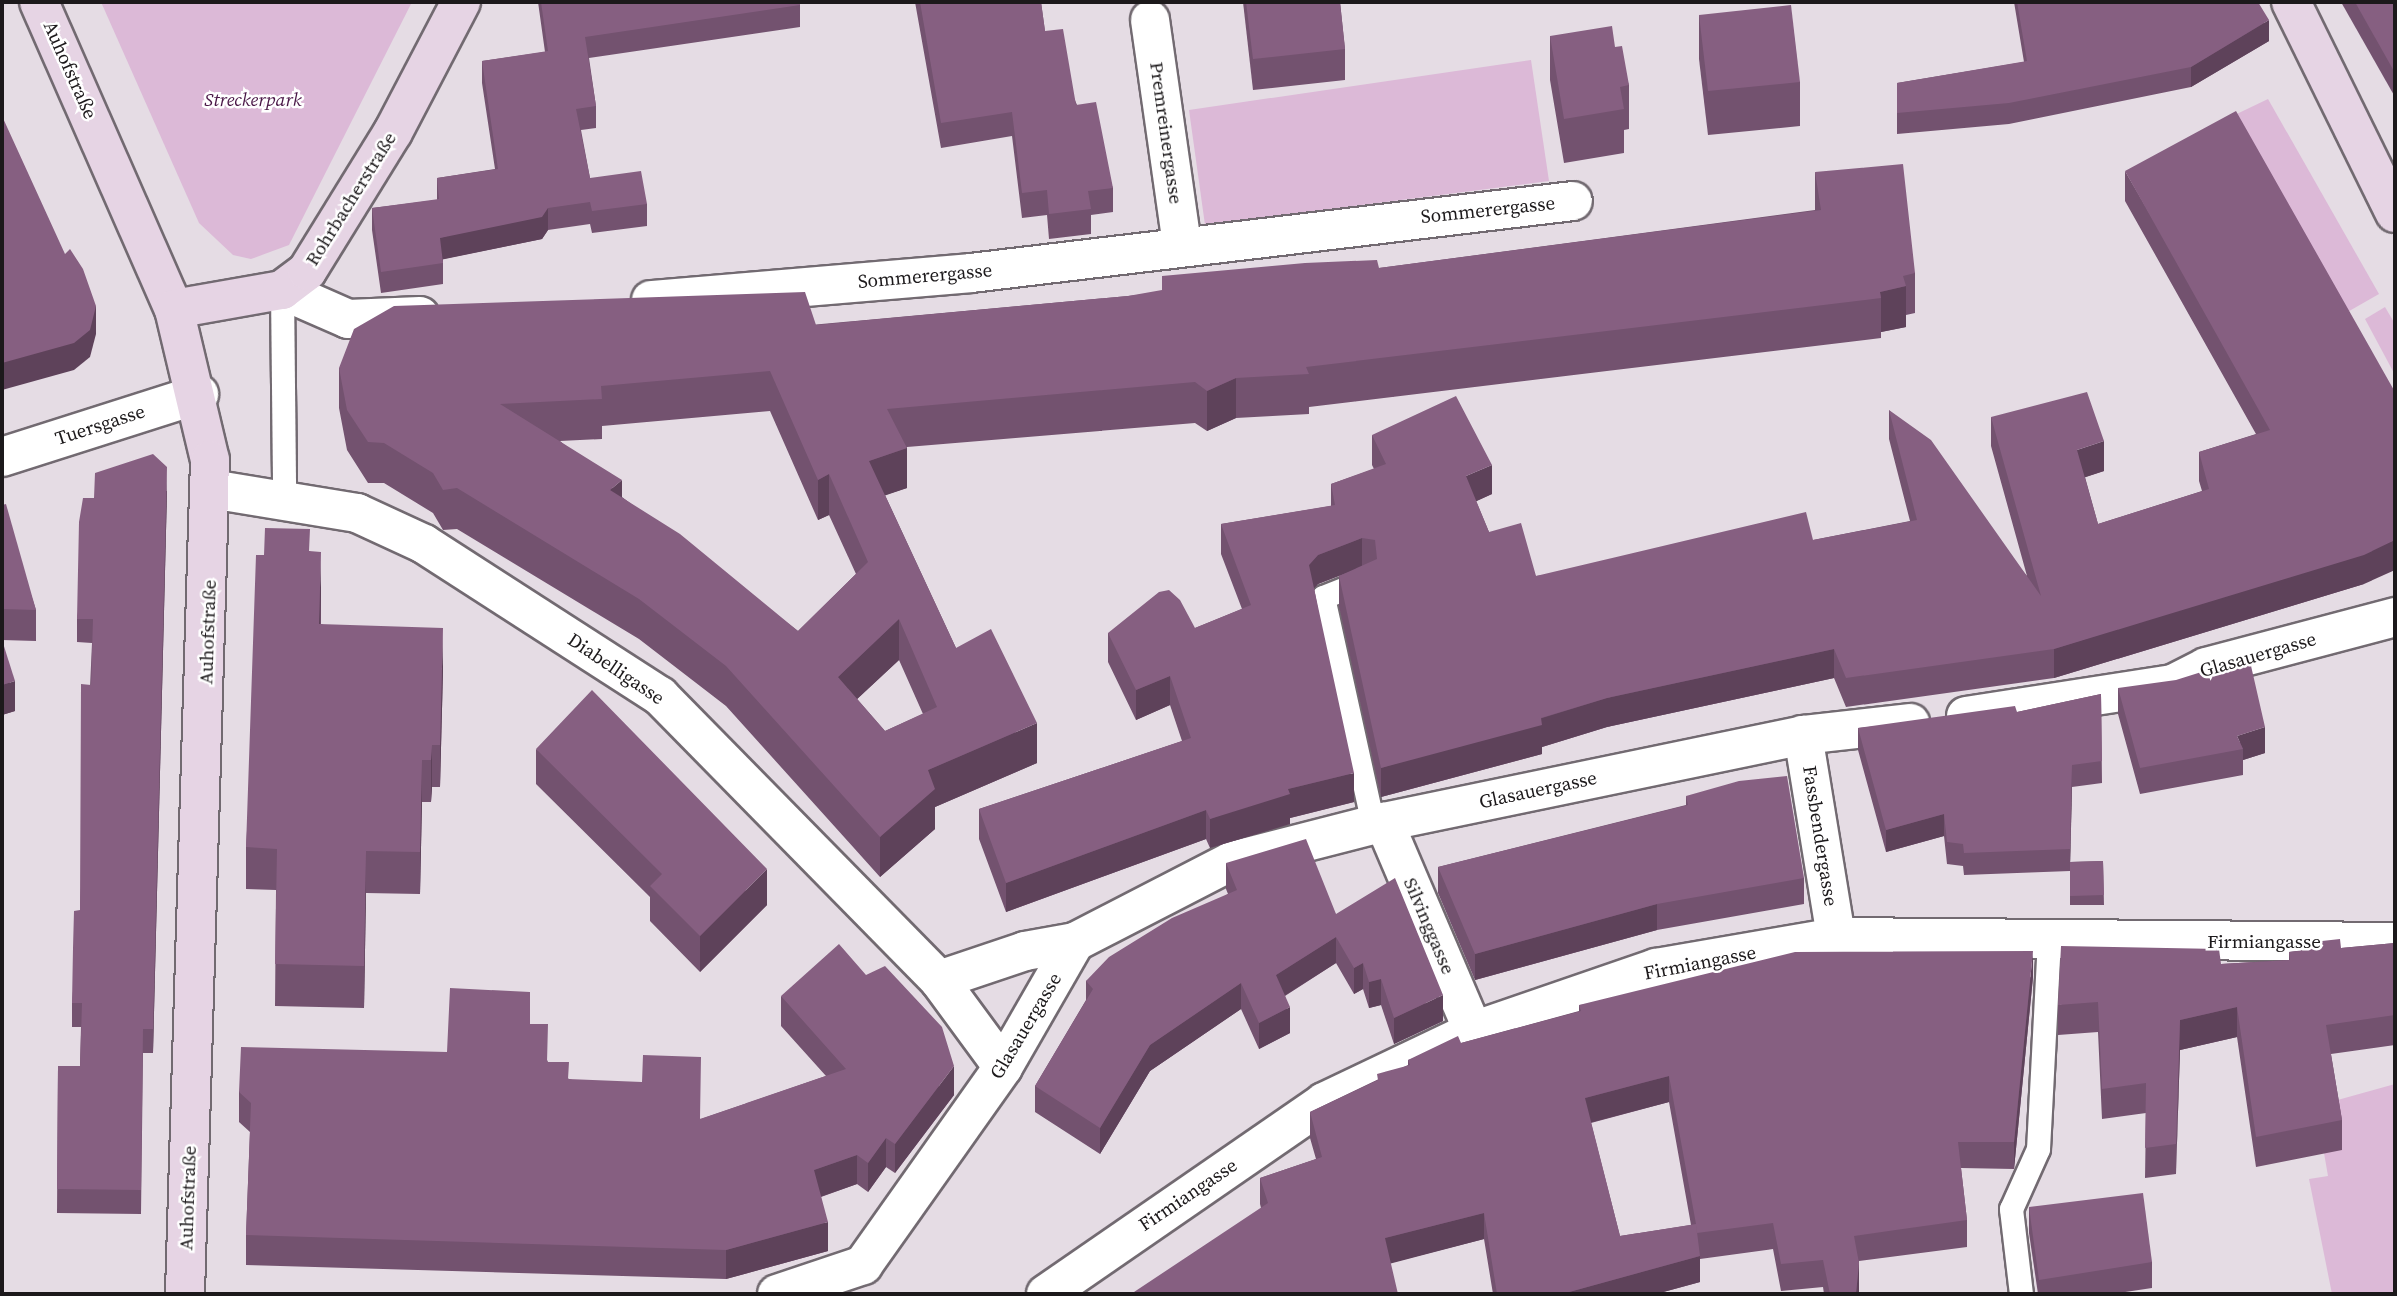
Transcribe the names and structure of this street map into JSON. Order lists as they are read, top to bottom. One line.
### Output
{"streets":{"street":["Auhofstraße","Premreinergasse","Rohrbacherstraße","Sommerergasse","Tuersgasse","Glasauergasse","Diabelligasse","Fassbendergasse","Silvinggasse","Firmiangasse"]},"crossings":[["Auhofstraße","Tuersgasse"],["Auhofstraße","Diabelligasse"],["Premreinergasse","Sommerergasse"],["Glasauergasse","Diabelligasse"],["Glasauergasse","Fassbendergasse"],["Glasauergasse","Silvinggasse"],["Fassbendergasse","Firmiangasse"],["Silvinggasse","Firmiangasse"]],"parks":["Streckerpark"]}
